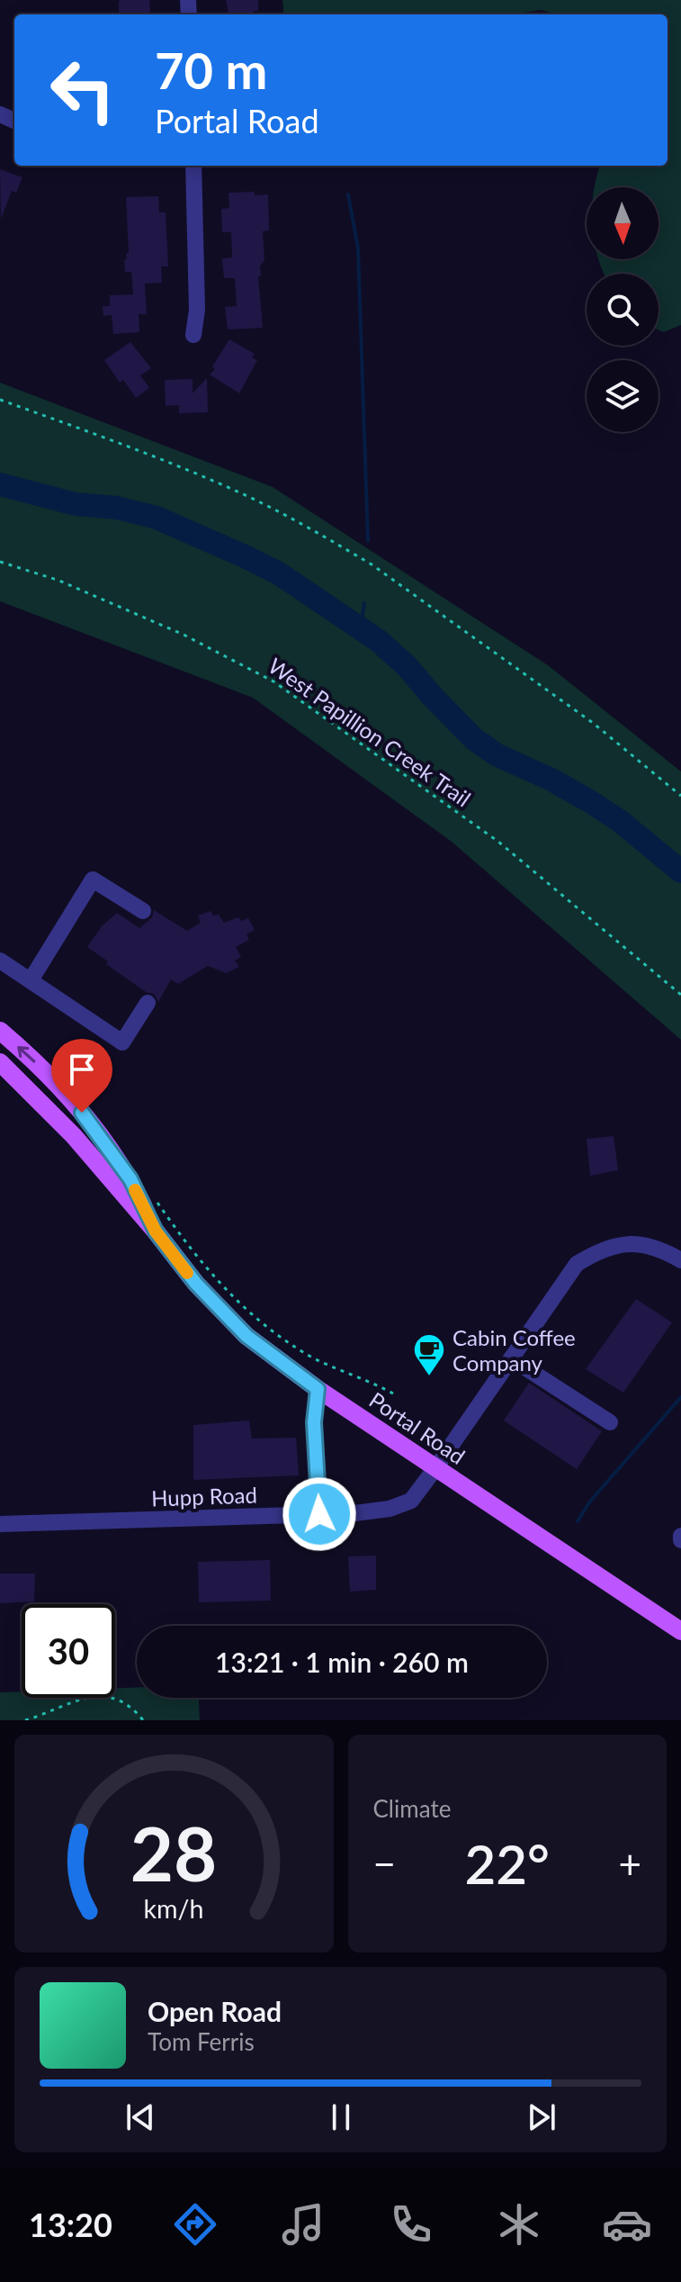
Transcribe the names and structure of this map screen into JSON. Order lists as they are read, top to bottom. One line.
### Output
{"streets":{"main road":["Portal Road"],"street":["Hupp Road"],"path":["West Papillion Creek Trail"]},"crossings":[["Portal Road","Hupp Road"]],"places":{"cafe":["Cabin Coffee Company"]},"north":"bottom","page":{"turn":["70 m","Portal Road"],"limit":"30","trip":"13:21 · 1 min · 260 m","tile":"Climate","heat":["−","22°","+"],"song":["Open Road","Tom Ferris"],"tabs":"13:20","gauge":["28","km/h"]}}
